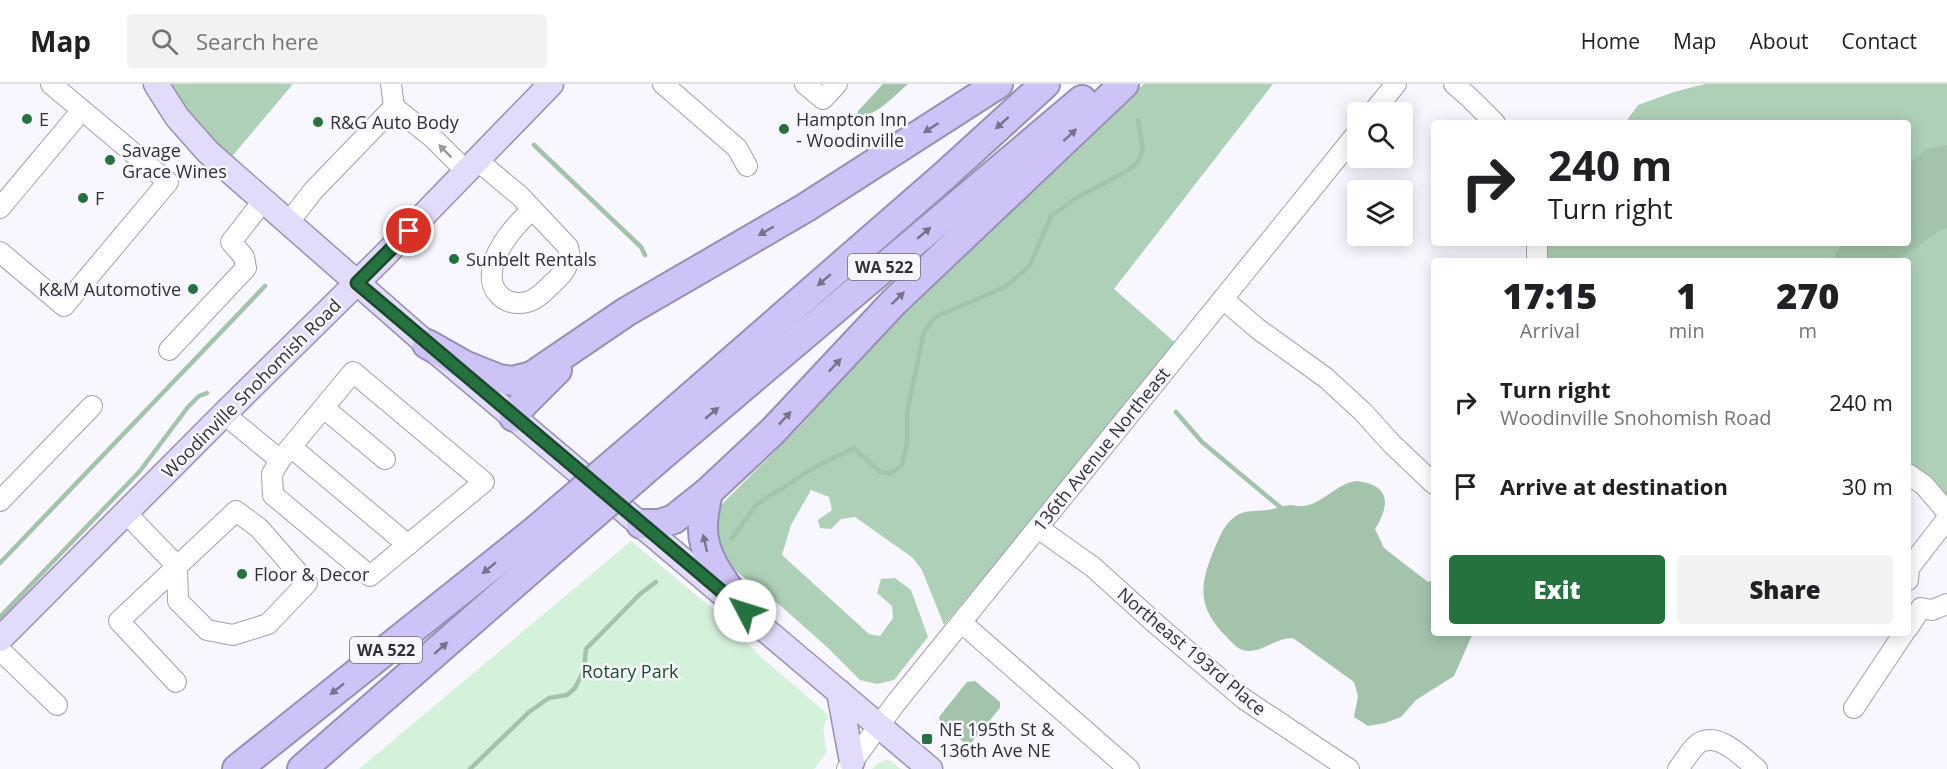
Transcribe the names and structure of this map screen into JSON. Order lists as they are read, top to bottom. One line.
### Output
{"streets":{"highway":["WA 522"],"main road":["Woodinville Snohomish Road"],"street":["136th Avenue Northeast","Northeast 193rd Place"]},"crossings":[["136th Avenue Northeast","Northeast 193rd Place"]],"parks":["Rotary Park"],"places":{"other":["E","R&G Auto Body","Hampton Inn - Woodinville","Savage Grace Wines","F","Sunbelt Rentals","K&M Automotive","Floor & Decor"],"transit":["NE 195th St & 136th Ave NE"]},"page":{"header":"Map","search":"Search here","nav":["Home","Map","About","Contact"],"turn":["240 m","Turn right"],"eta":["17:15","Arrival","1","min","270","m"],"list":[{"name":"Turn right","note":"Woodinville Snohomish Road","value":"240 m"},{"name":"Arrive at destination","value":"30 m"}],"buttons":["Exit","Share"]}}
